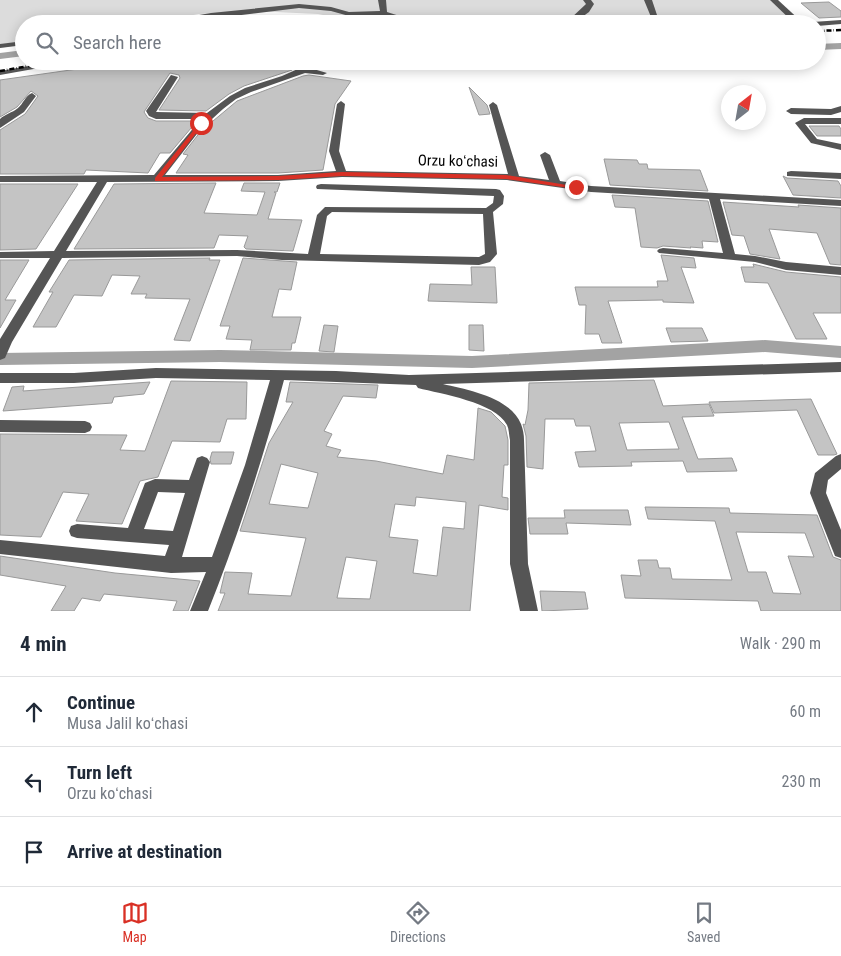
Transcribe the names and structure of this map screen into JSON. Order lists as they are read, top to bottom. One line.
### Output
{"streets":{"street":["Orzu koʻchasi"]},"north":"top right","page":{"search":"Search here","heading":["4 min","Walk · 290 m"],"list":[["Continue","Musa Jalil koʻchasi","60 m"],["Turn left","Orzu koʻchasi","230 m"],"Arrive at destination"],"nav":["Map","Directions","Saved"]}}
